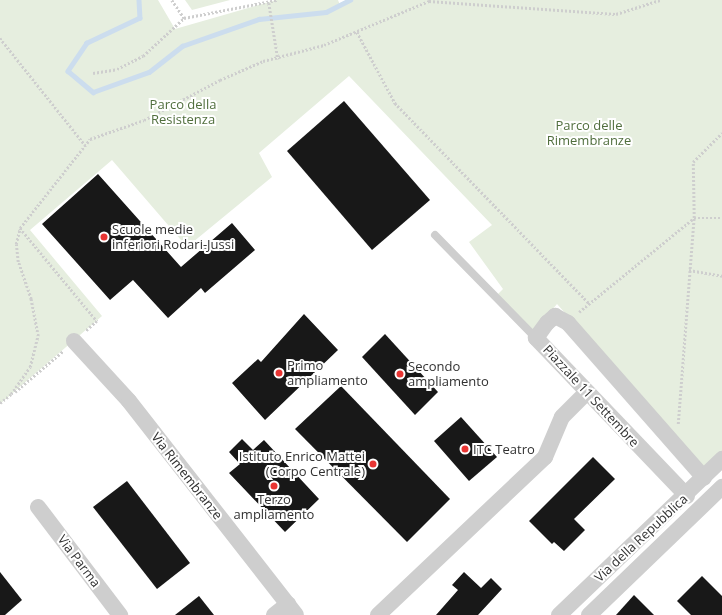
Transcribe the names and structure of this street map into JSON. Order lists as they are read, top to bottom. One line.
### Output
{"streets":{"street":["Piazzale 11 Settembre","Via Rimembranze","Via della Repubblica","Via Parma"]},"crossings":[["Piazzale 11 Settembre","Via della Repubblica"]],"parks":["Parco della Resistenza","Parco delle Rimembranze"],"places":["Scuole medie inferiori Rodari-Jussi","Primo ampliamento","Secondo ampliamento","ITC Teatro","Istituto Enrico Mattei (Corpo Centrale)","Terzo ampliamento"]}
